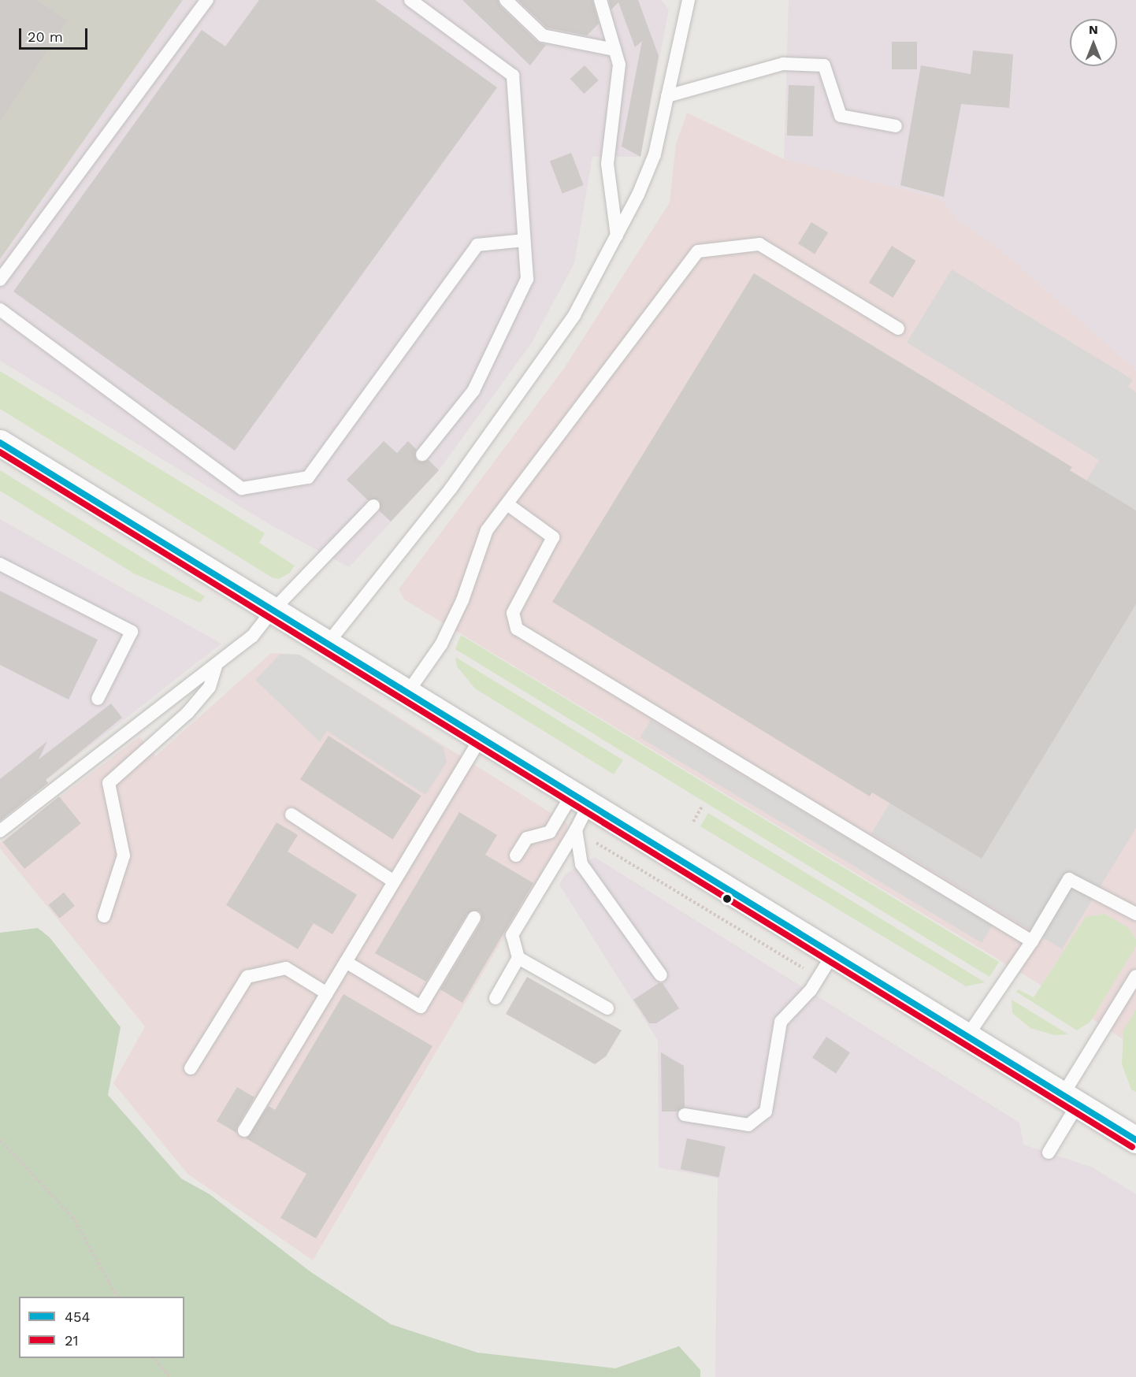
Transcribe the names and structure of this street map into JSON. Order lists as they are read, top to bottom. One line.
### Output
{"lines":["transit line 454","transit line 21"],"legend":["454","21"],"scale_bar":"20 m","north":"top"}
